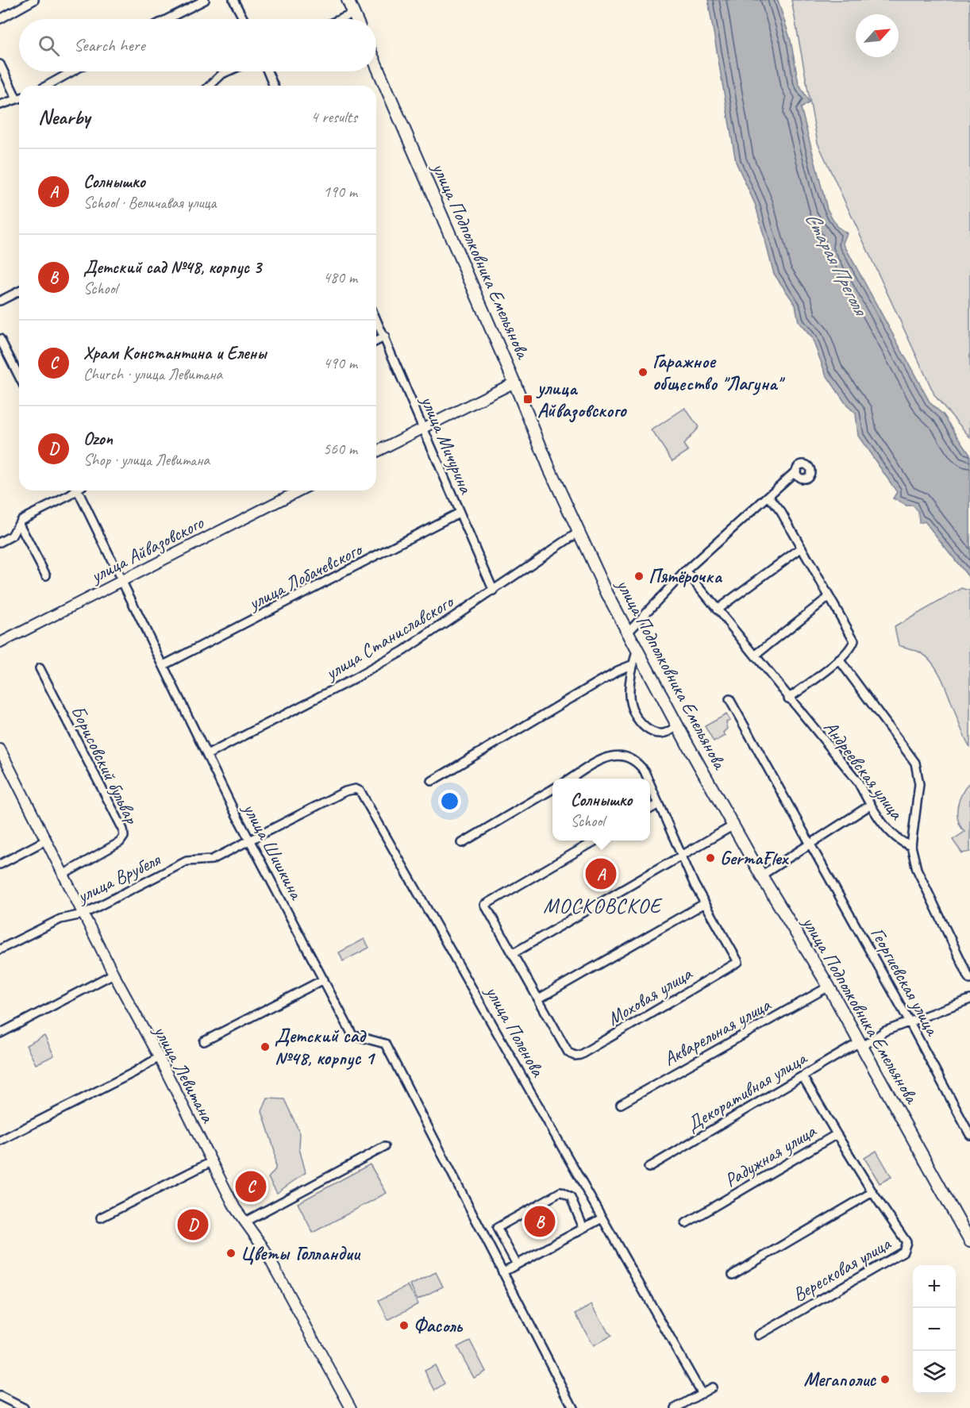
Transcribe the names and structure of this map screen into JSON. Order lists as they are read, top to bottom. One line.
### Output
{"streets":{"main road":["улица Подполковника Емельянова"],"street":["улица Мичурина","улица Айвазовского","улица Лобачевского","улица Станиславского","Борисовский бульвар","Андреевская улица","улица Шишкина","улица Врубеля","Георгиевская улица","Моховая улица","улица Поленова","Акварельная улица","улица Левитана","Декоративная улица","Радужная улица","Вересковая улица"]},"crossings":[["улица Подполковника Емельянова","улица Станиславского"],["улица Подполковника Емельянова","Акварельная улица"],["улица Подполковника Емельянова","Декоративная улица"],["улица Мичурина","улица Лобачевского"],["улица Мичурина","улица Станиславского"],["улица Айвазовского","улица Шишкина"],["улица Лобачевского","улица Шишкина"],["улица Станиславского","улица Шишкина"],["Борисовский бульвар","улица Левитана"],["улица Шишкина","улица Врубеля"],["улица Шишкина","улица Поленова"],["улица Врубеля","улица Поленова"],["улица Врубеля","улица Левитана"],["Георгиевская улица","Декоративная улица"],["Декоративная улица","Радужная улица"]],"districts":["МОСКОВСКОЕ"],"water":["Старая Преголя"],"places":{"other":["Гаражное общество \"Лагуна\"","Пятёрочка","GermaFlex","Детский сад №48, корпус 1","Цветы Голландии","Фасоль","Мегаполис"],"transit":["улица Айвазовского"]},"north":"top right","page":{"search":"Search here","heading":["Nearby","4 results"],"list":[{"mark":"A","name":"Солнышко","note":"School · Величавая улица","value":"190 m"},{"mark":"B","name":"Детский сад №48, корпус 3","note":"School","value":"480 m"},{"mark":"C","name":"Храм Константина и Елены","note":"Church · улица Левитана","value":"490 m"},{"mark":"D","name":"Ozon","note":"Shop · улица Левитана","value":"560 m"}],"popup":["Солнышко","School"],"pins":["A","C","B","D"],"map_buttons":["+","−"]}}
